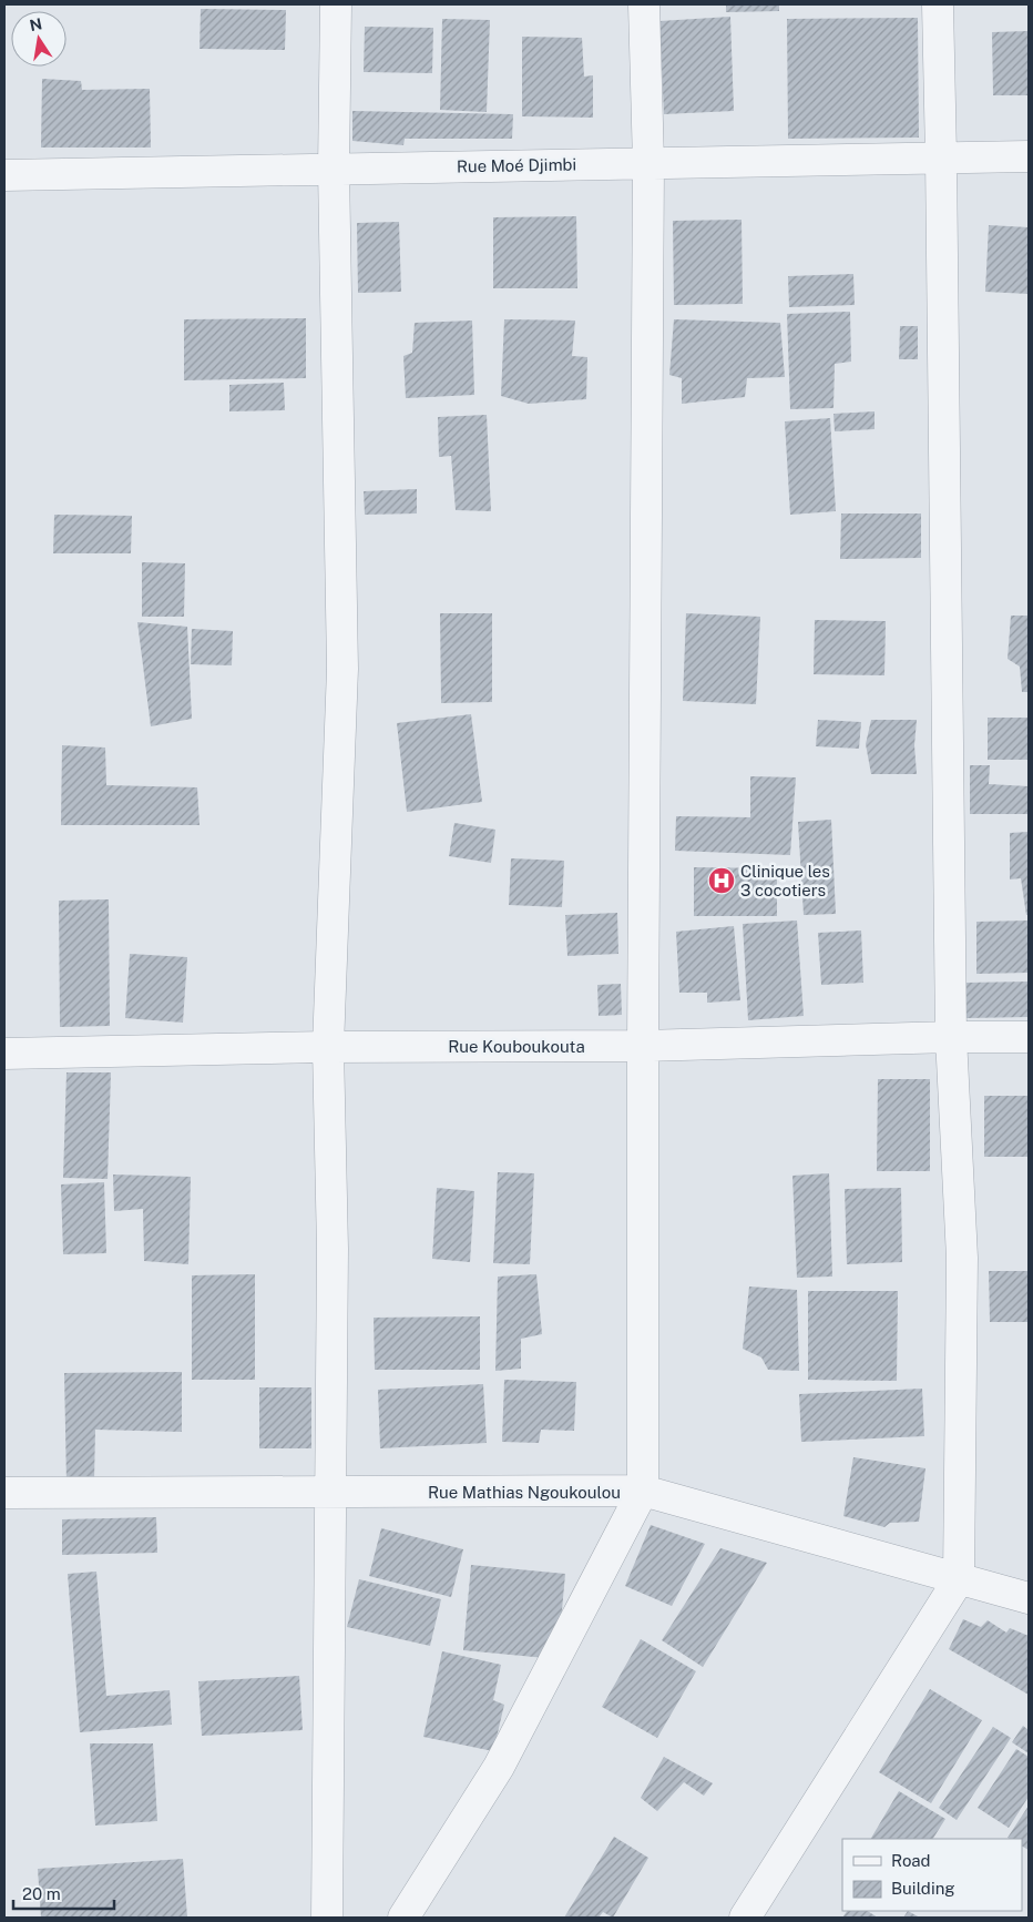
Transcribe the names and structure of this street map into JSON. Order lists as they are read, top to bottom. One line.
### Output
{"streets":{"street":["Rue Moé Djimbi","Rue Kouboukouta","Rue Mathias Ngoukoulou"]},"places":{"hospital":["Clinique les 3 cocotiers"]},"legend":["Road","Building"],"scale_bar":"20 m","north":"top"}
